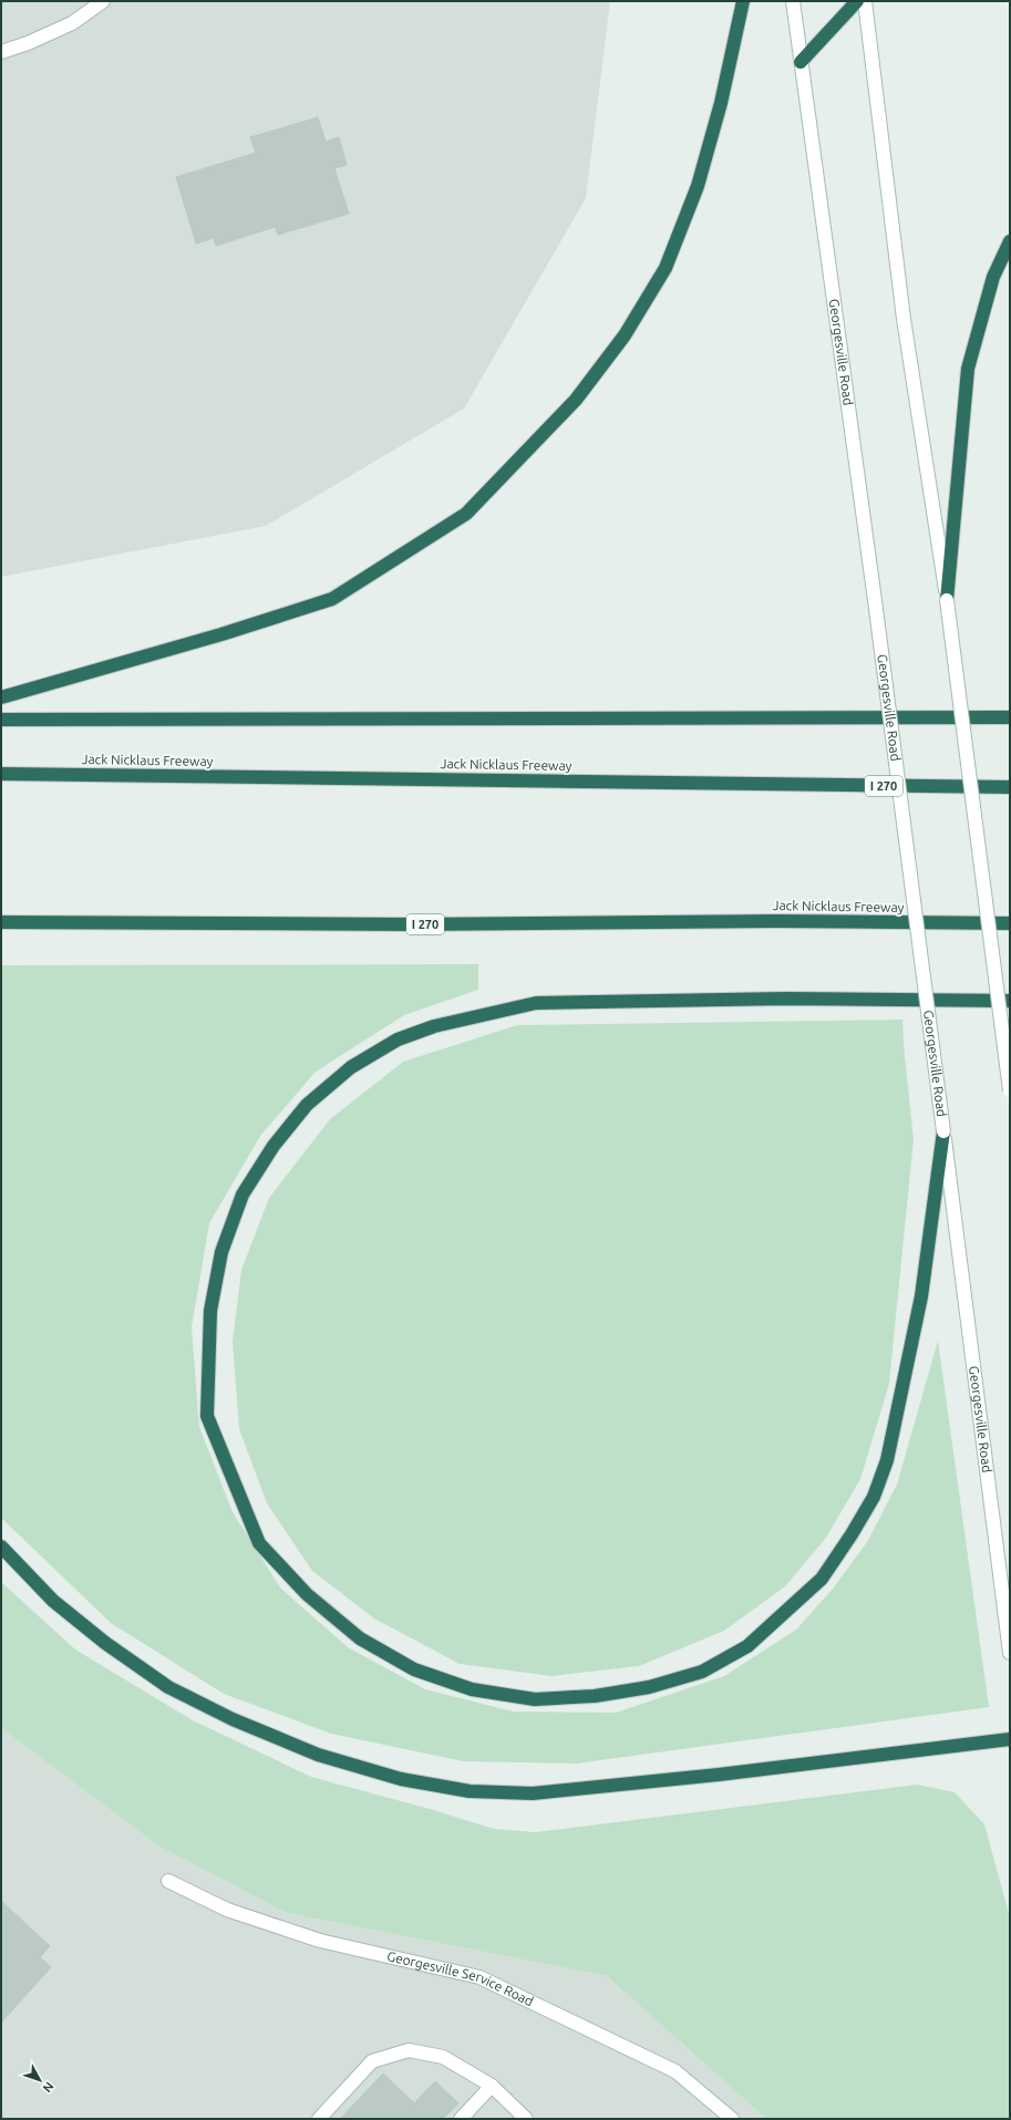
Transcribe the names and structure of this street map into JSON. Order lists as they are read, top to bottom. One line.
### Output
{"streets":{"highway":["Jack Nicklaus Freeway","I 270"],"main road":["Georgesville Road","Georgesville Service Road"]},"north":"bottom right"}
